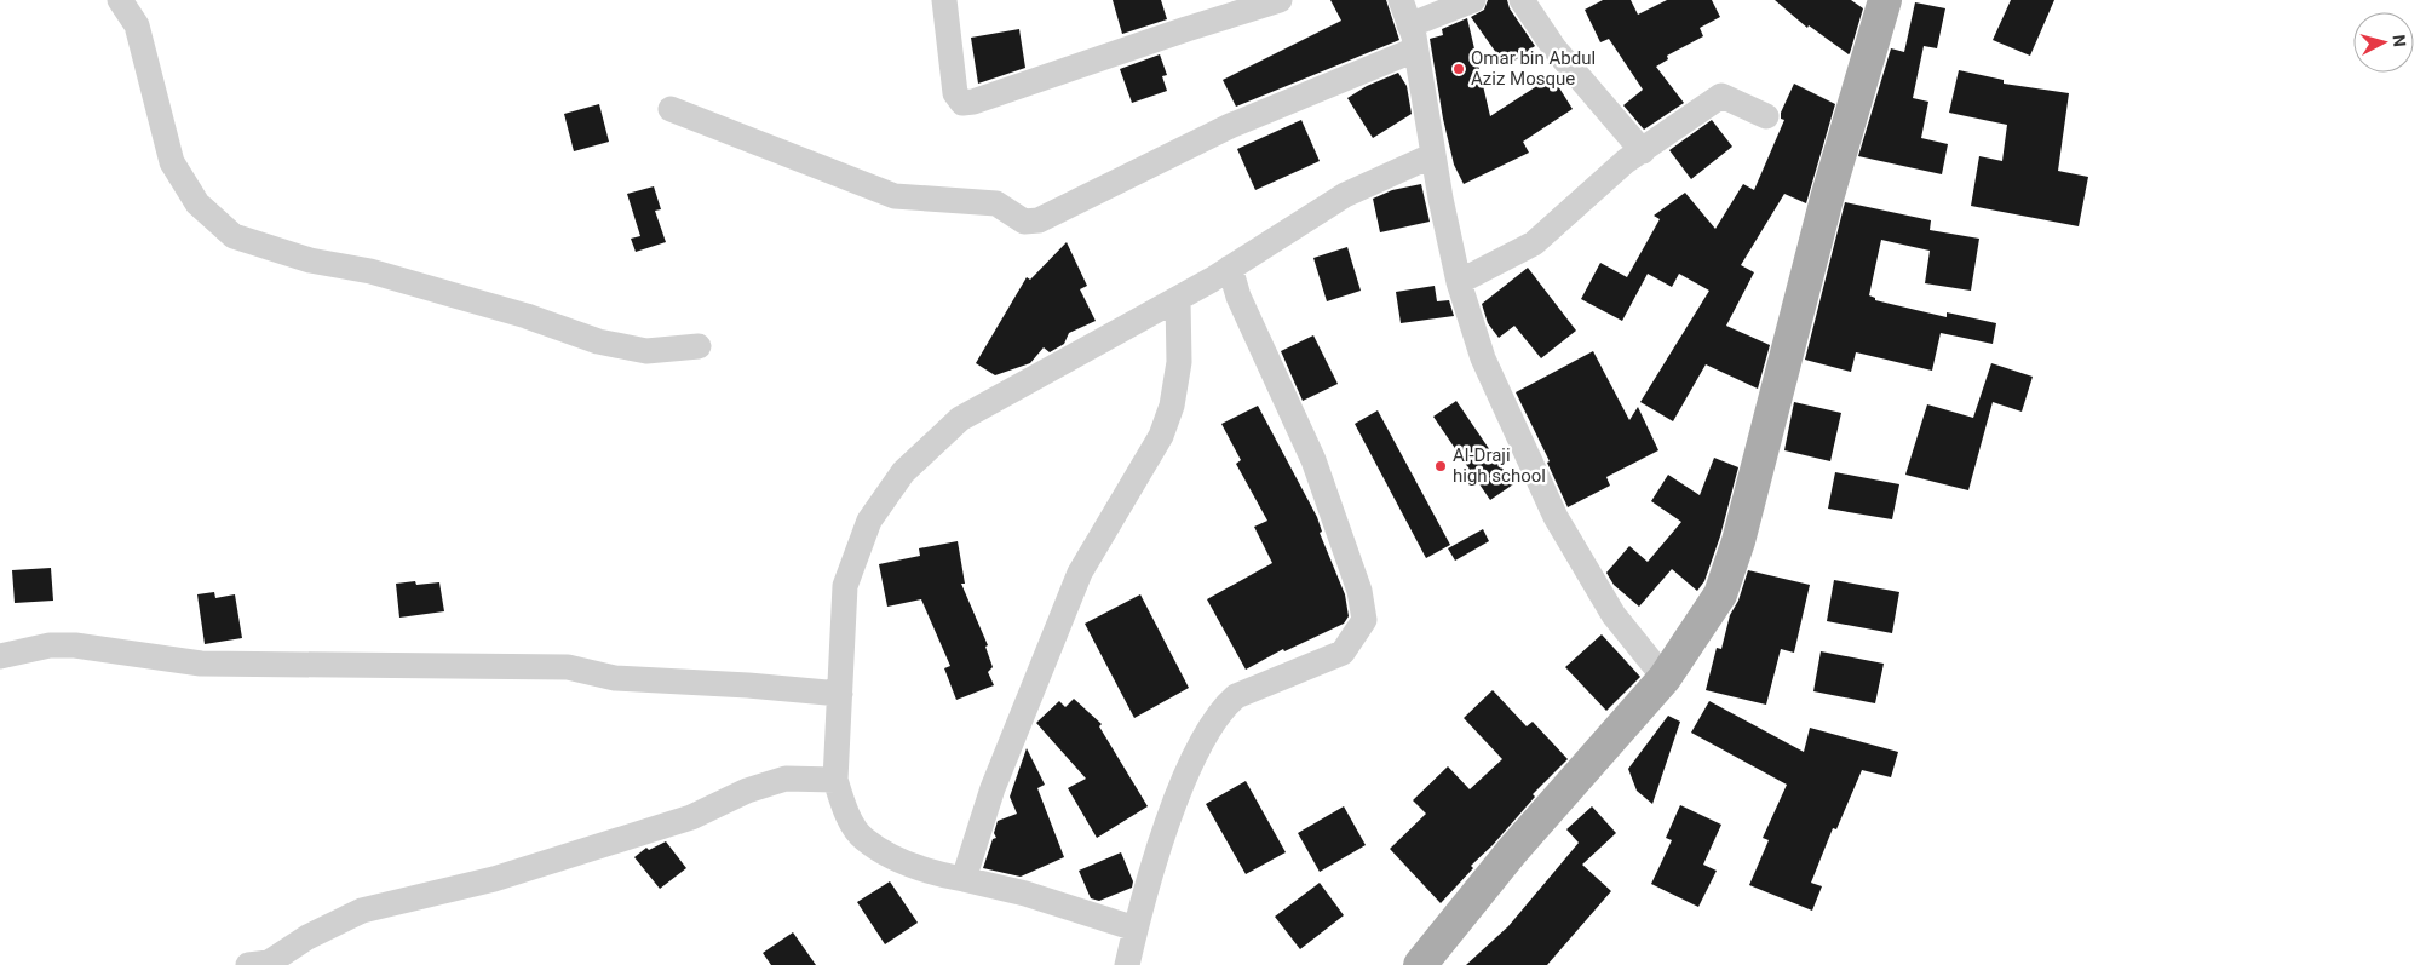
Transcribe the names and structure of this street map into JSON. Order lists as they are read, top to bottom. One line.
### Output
{"places":["Omar bin Abdul Aziz Mosque","Al-Draji high school"],"north":"right"}
